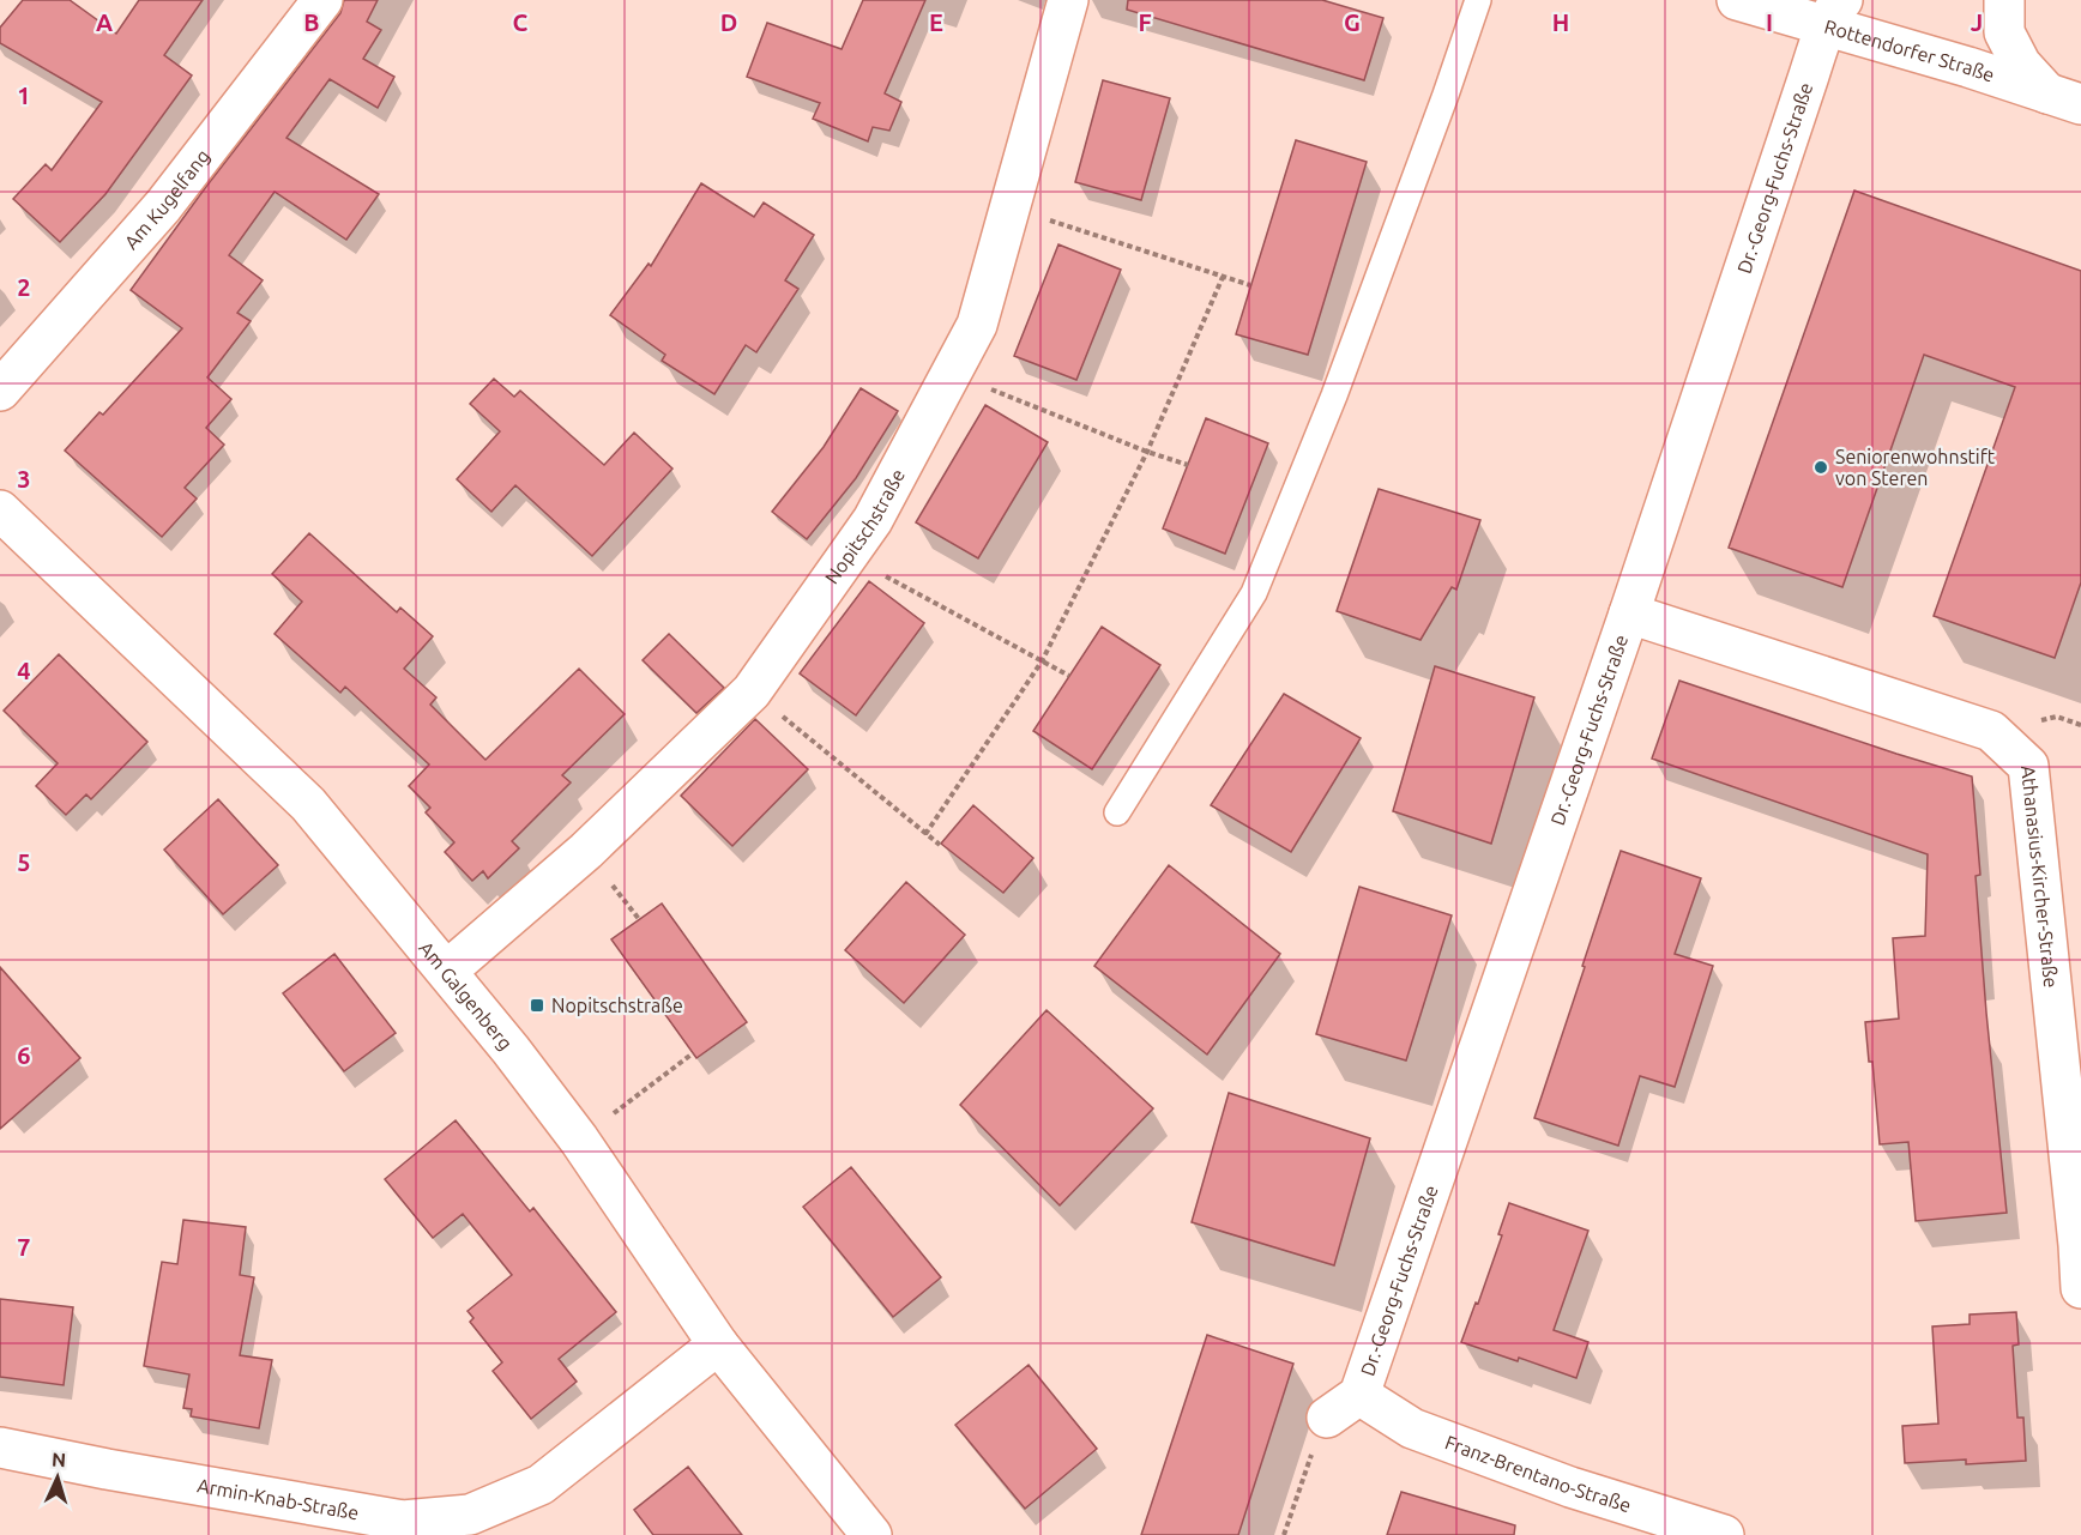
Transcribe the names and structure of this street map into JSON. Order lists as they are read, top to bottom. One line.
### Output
{"streets":{"street":["Rottendorfer Straße","Dr.-Georg-Fuchs-Straße","Am Kugelfang","Nopitschstraße","Athanasius-Kircher-Straße","Am Galgenberg","Franz-Brentano-Straße","Armin-Knab-Straße"]},"crossings":[["Rottendorfer Straße","Dr.-Georg-Fuchs-Straße"],["Dr.-Georg-Fuchs-Straße","Athanasius-Kircher-Straße"],["Dr.-Georg-Fuchs-Straße","Franz-Brentano-Straße"],["Nopitschstraße","Am Galgenberg"],["Am Galgenberg","Armin-Knab-Straße"]],"places":{"other":["Seniorenwohnstift von Steren"],"transit":["Nopitschstraße"]},"north":"top","grid":{"columns":["A","B","C","D","E","F","G","H","I","J"],"rows":["1","2","3","4","5","6","7"]}}
